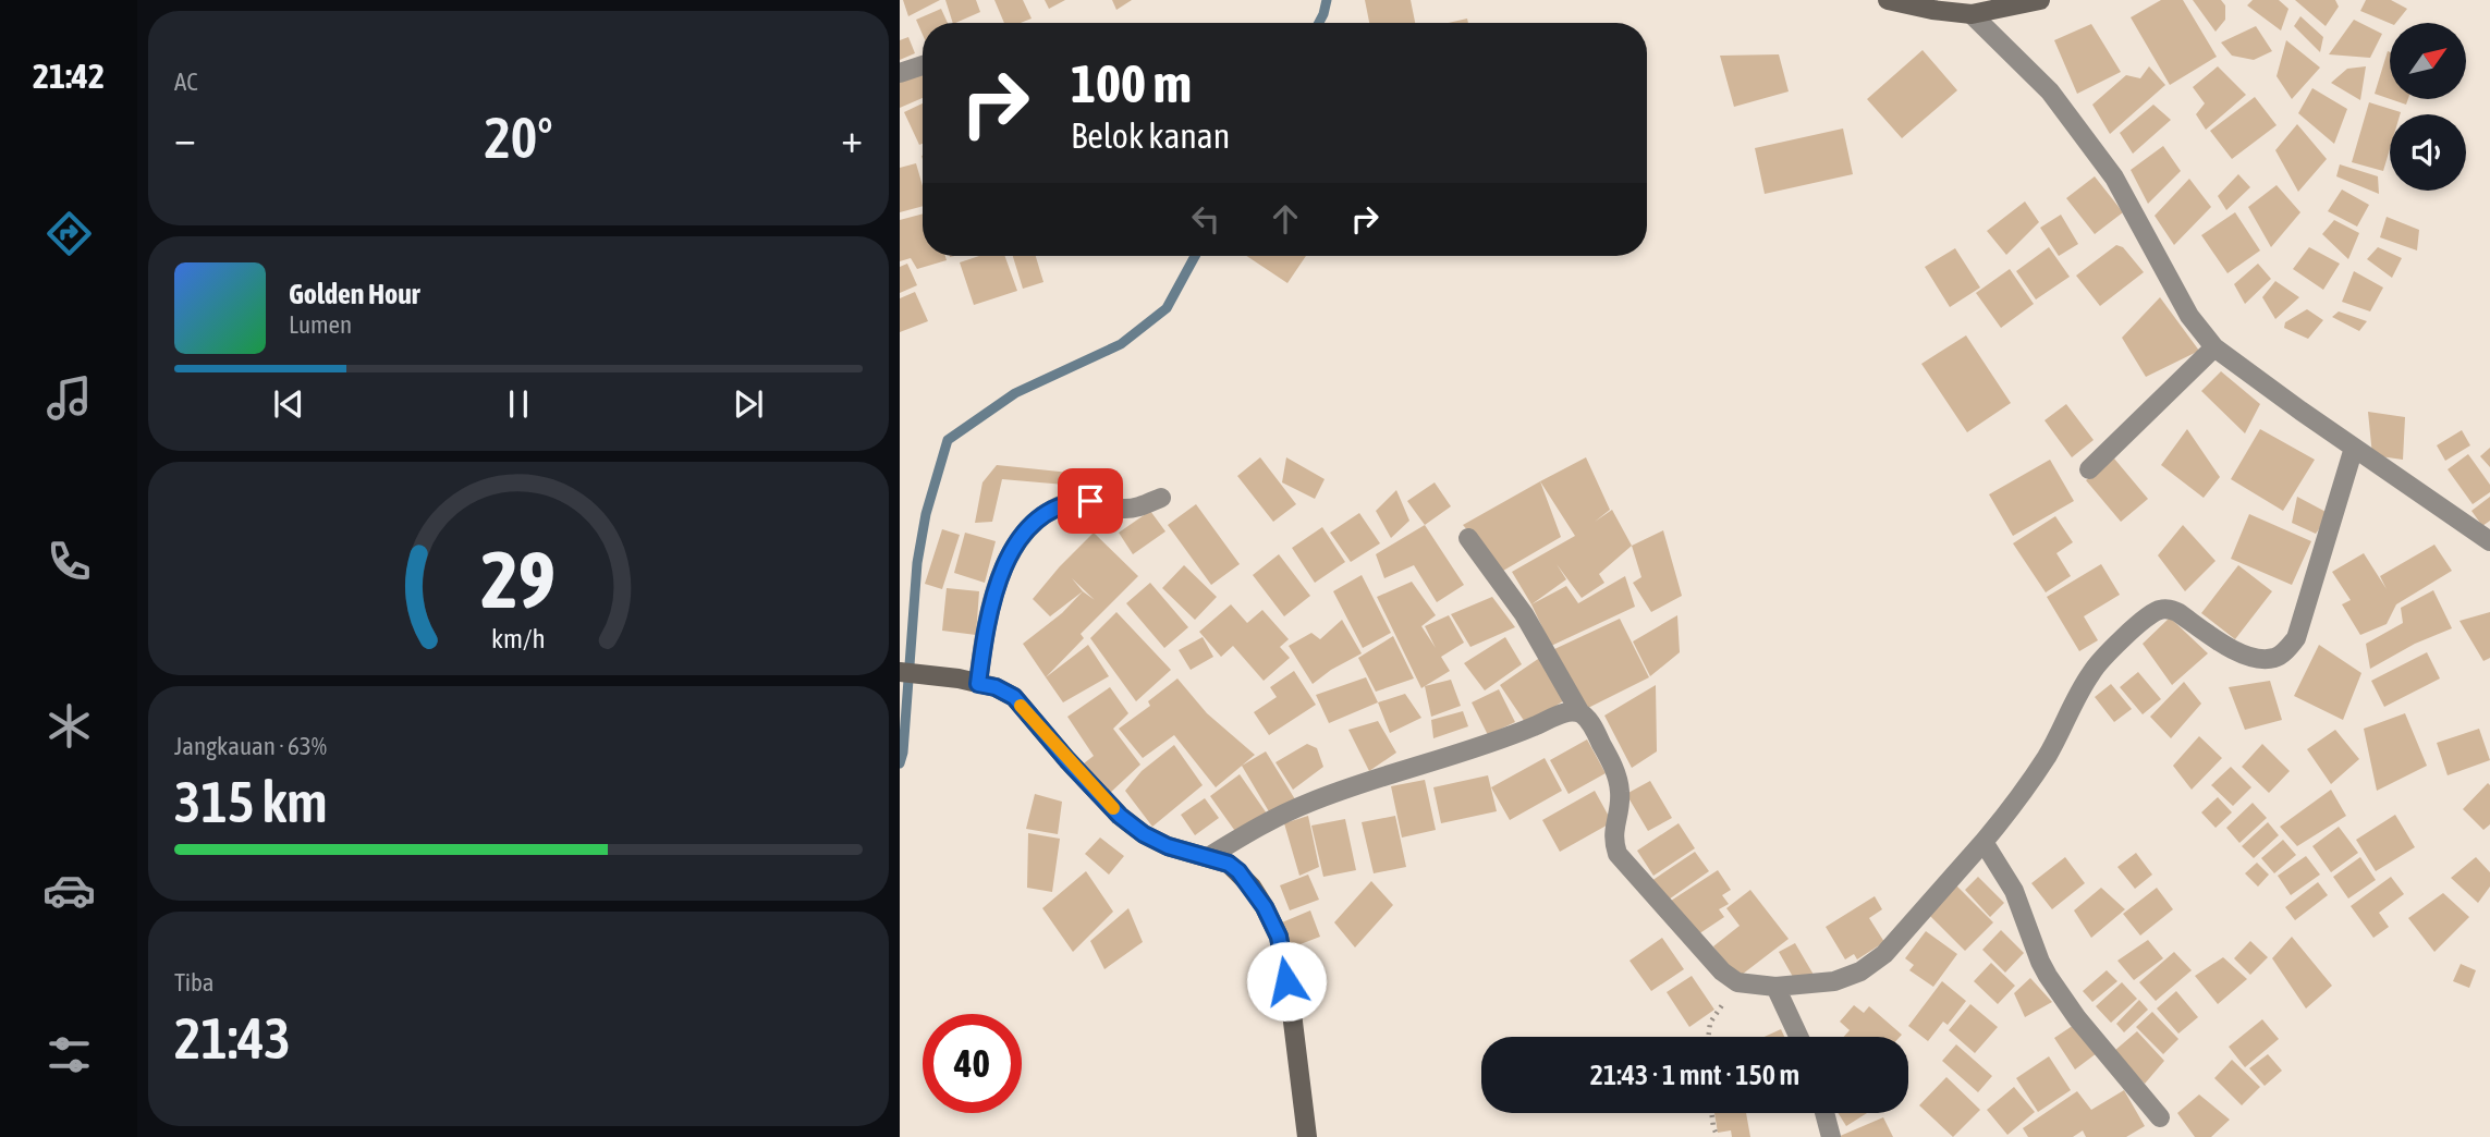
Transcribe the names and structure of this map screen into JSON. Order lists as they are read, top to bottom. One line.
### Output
{"north":"top right","page":{"tabs":"21:42","tile":["AC",["Jangkauan · 63%","315 km"],["Tiba","21:43"]],"turn":["100 m","Belok kanan"],"heat":["−","20°","+"],"song":["Golden Hour","Lumen"],"limit":"40","trip":"21:43 · 1 mnt · 150 m","gauge":["29","km/h"]}}
